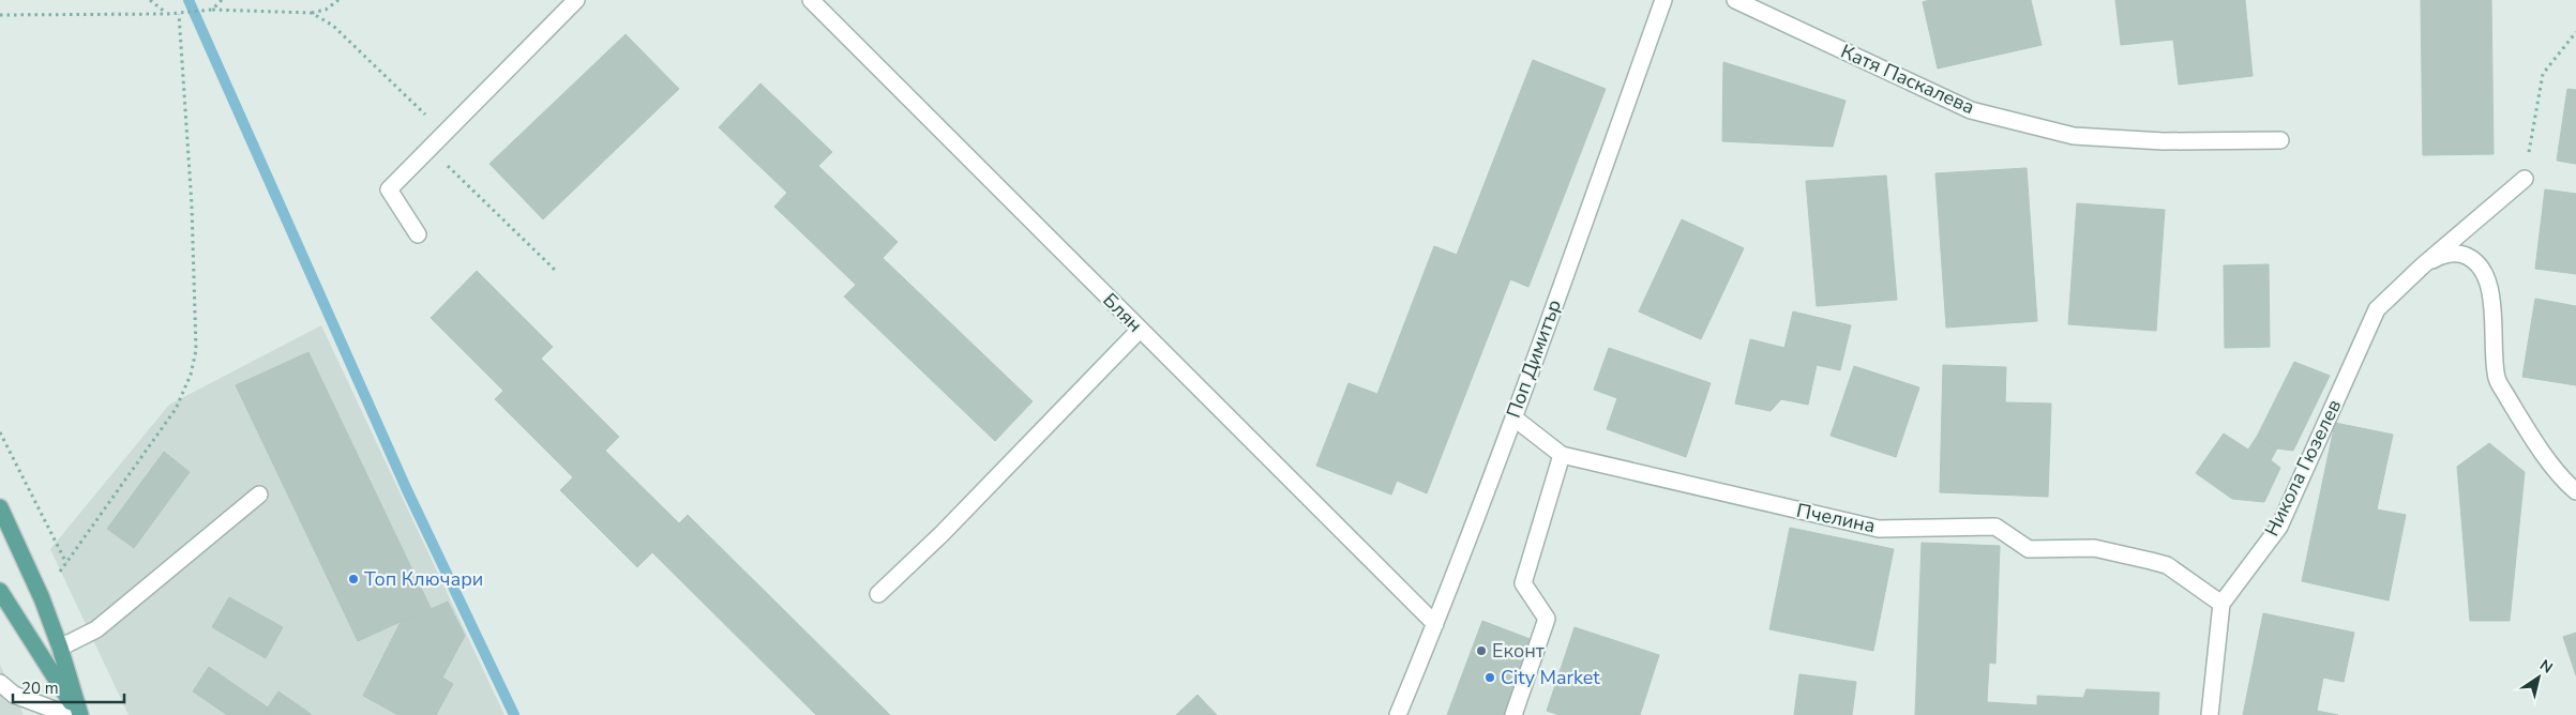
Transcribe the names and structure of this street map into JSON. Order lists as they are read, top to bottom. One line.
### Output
{"streets":{"street":["Катя Паскалева","Блян","Поп Димитър","Никола Гюзелев","Пчелина"]},"crossings":[["Блян","Поп Димитър"],["Поп Димитър","Пчелина"],["Никола Гюзелев","Пчелина"]],"places":["Топ Ключари","Еконт","City Market"],"scale_bar":"20 m","north":"top right"}
